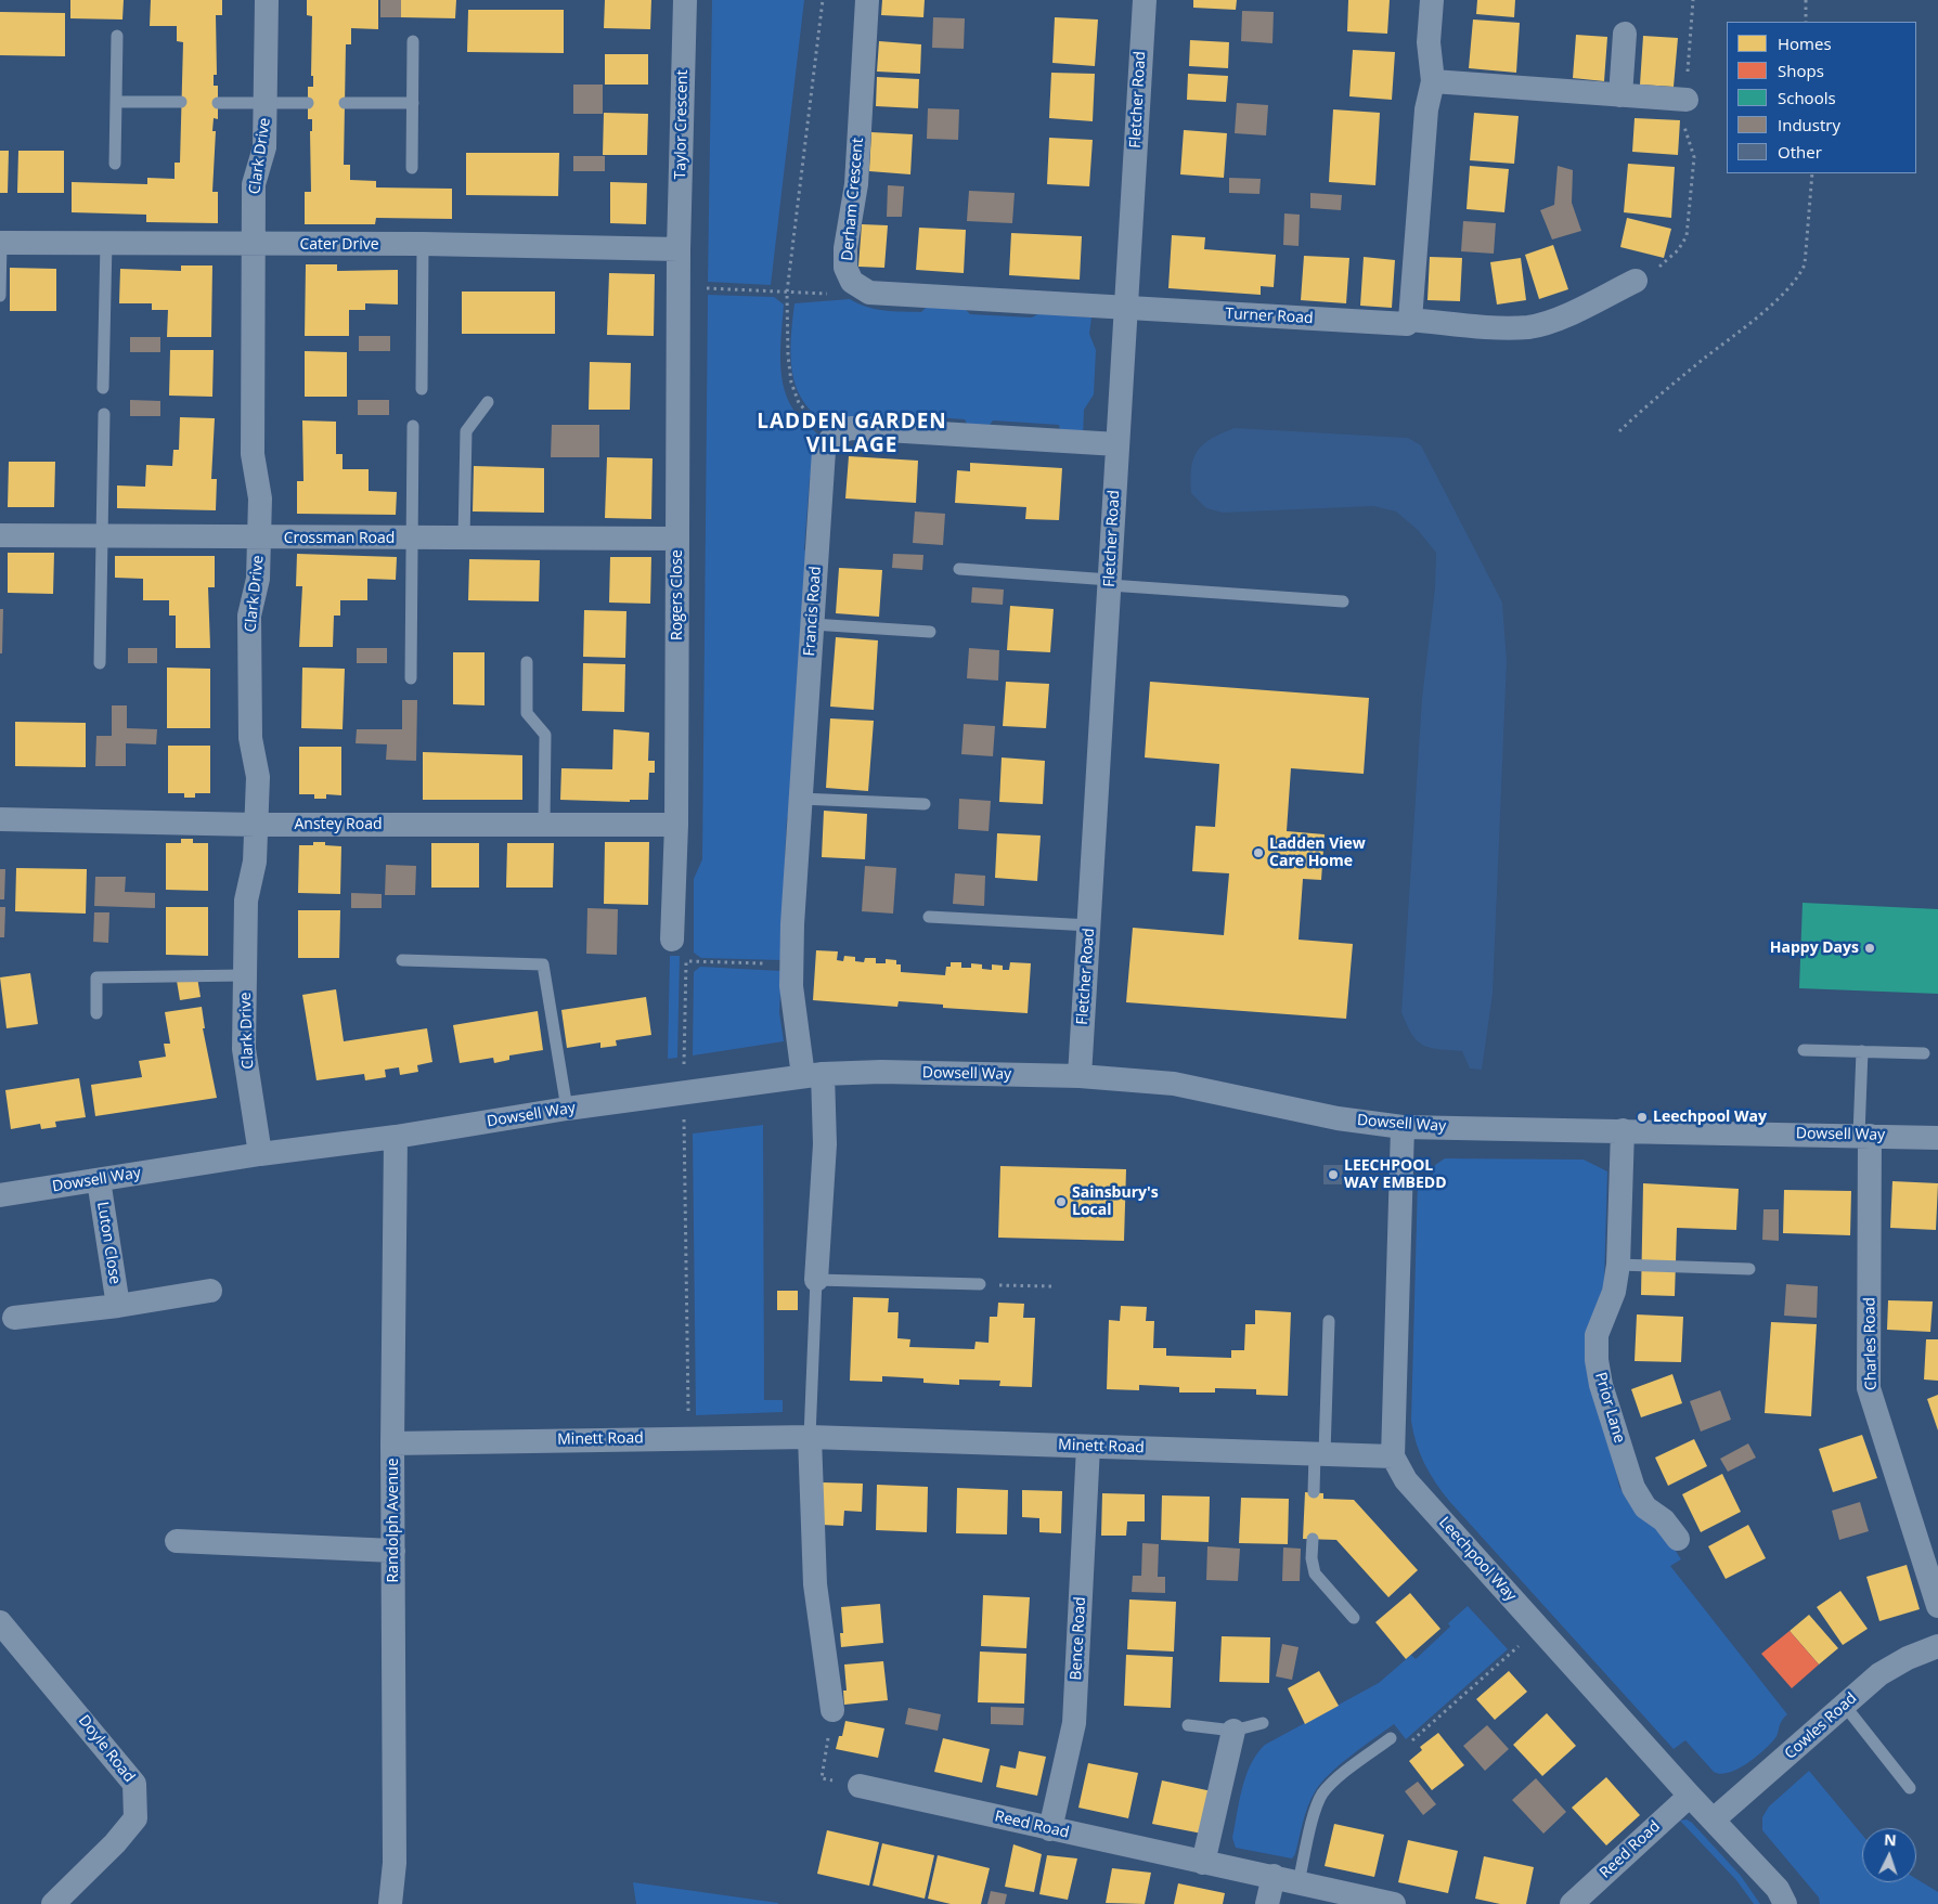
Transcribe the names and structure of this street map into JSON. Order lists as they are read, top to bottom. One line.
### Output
{"streets":{"street":["Fletcher Road","Taylor Crescent","Clark Drive","Derham Crescent","Cater Drive","Turner Road","Crossman Road","Rogers Close","Francis Road","Anstey Road","Dowsell Way","Luton Close","Charles Road","Prior Lane","Minett Road","Randolph Avenue","Leechpool Way","Bence Road","Cowles Road","Doyle Road","Reed Road"]},"crossings":[["Fletcher Road","Derham Crescent"],["Fletcher Road","Turner Road"],["Fletcher Road","Dowsell Way"],["Taylor Crescent","Cater Drive"],["Taylor Crescent","Rogers Close"],["Clark Drive","Cater Drive"],["Clark Drive","Crossman Road"],["Clark Drive","Anstey Road"],["Clark Drive","Dowsell Way"],["Derham Crescent","Turner Road"],["Cater Drive","Rogers Close"],["Crossman Road","Rogers Close"],["Rogers Close","Anstey Road"],["Francis Road","Dowsell Way"],["Dowsell Way","Luton Close"],["Dowsell Way","Charles Road"],["Dowsell Way","Prior Lane"],["Dowsell Way","Randolph Avenue"],["Minett Road","Randolph Avenue"],["Minett Road","Leechpool Way"],["Minett Road","Bence Road"],["Leechpool Way","Cowles Road"],["Leechpool Way","Reed Road"],["Bence Road","Reed Road"]],"districts":["LADDEN GARDEN VILLAGE"],"places":["Ladden View Care Home","Happy Days","Leechpool Way","LEECHPOOL WAY EMBEDD","Sainsbury's Local"],"legend":["Homes","Shops","Schools","Industry","Other"],"north":"top"}
